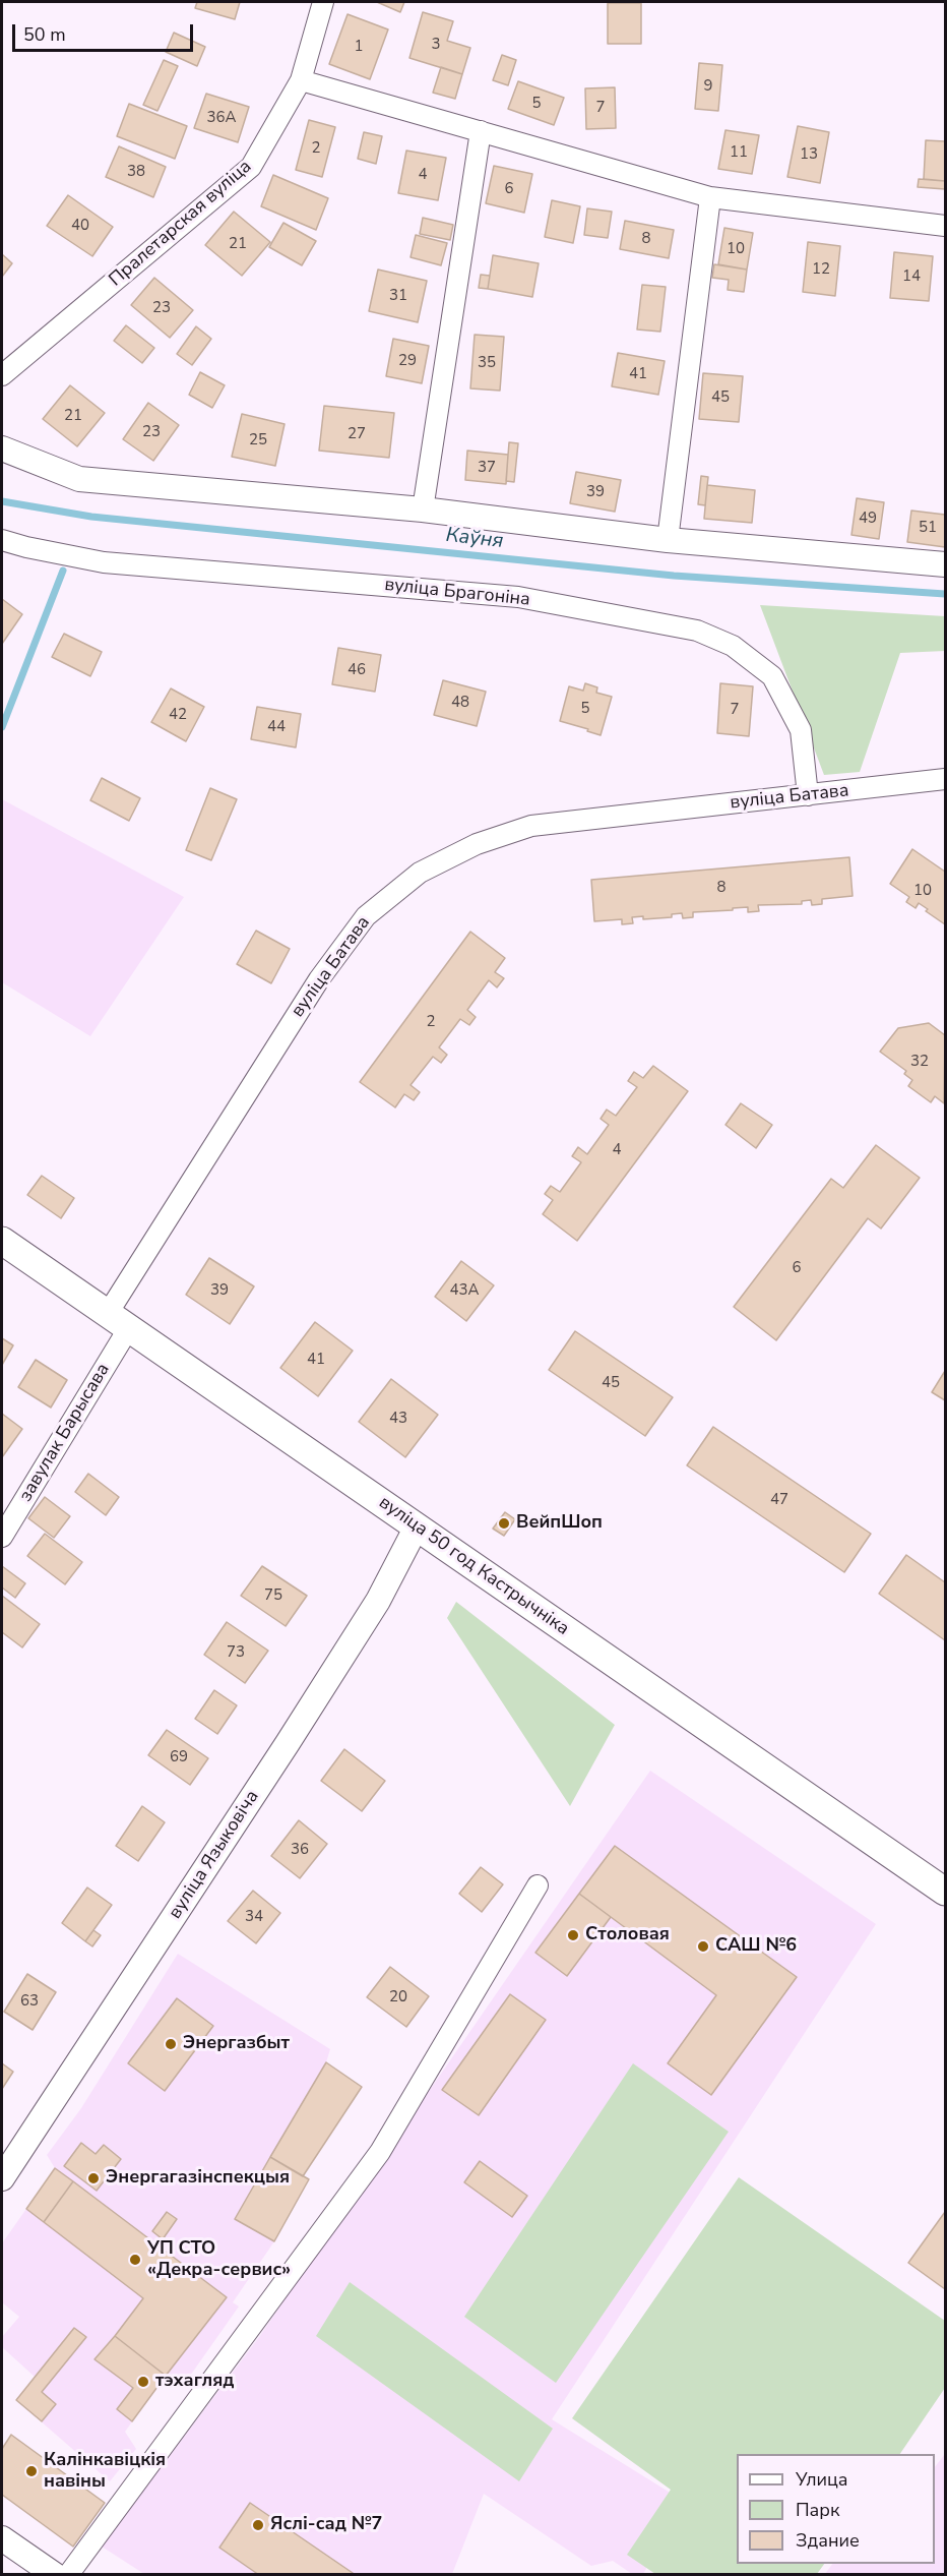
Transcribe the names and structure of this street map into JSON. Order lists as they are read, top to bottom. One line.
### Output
{"streets":{"main road":["вуліца 50 год Кастрычніка"],"street":["Пралетарская вуліца","вуліца Брагоніна","вуліца Батава","завулак Барысава","вуліца Языковіча"]},"crossings":[["вуліца Брагоніна","вуліца Батава"],["вуліца Батава","завулак Барысава"],["вуліца Батава","вуліца 50 год Кастрычніка"],["завулак Барысава","вуліца 50 год Кастрычніка"],["вуліца 50 год Кастрычніка","вуліца Языковіча"]],"water":["Каўня"],"places":["ВейпШоп","Столовая","САШ №6","Энергазбыт","Энергагазінспекцыя","УП СТО «Декра-сервис»","тэхагляд","Калінкавіцкія навіны","Яслі-сад №7"],"house_numbers":["3","1","9","5","7","36А","2","11","13","38","4","6","40","8","21","10","12","14","31","23","29","35","41","45","21","23","27","25","37","39","49","51","46","48","5","7","42","44","8","10","2","32","4","6","39","43А","41","45","43","47","75","73","69","36","34","20","63"],"legend":["Улица","Парк","Здание"],"scale_bar":"50 m"}
